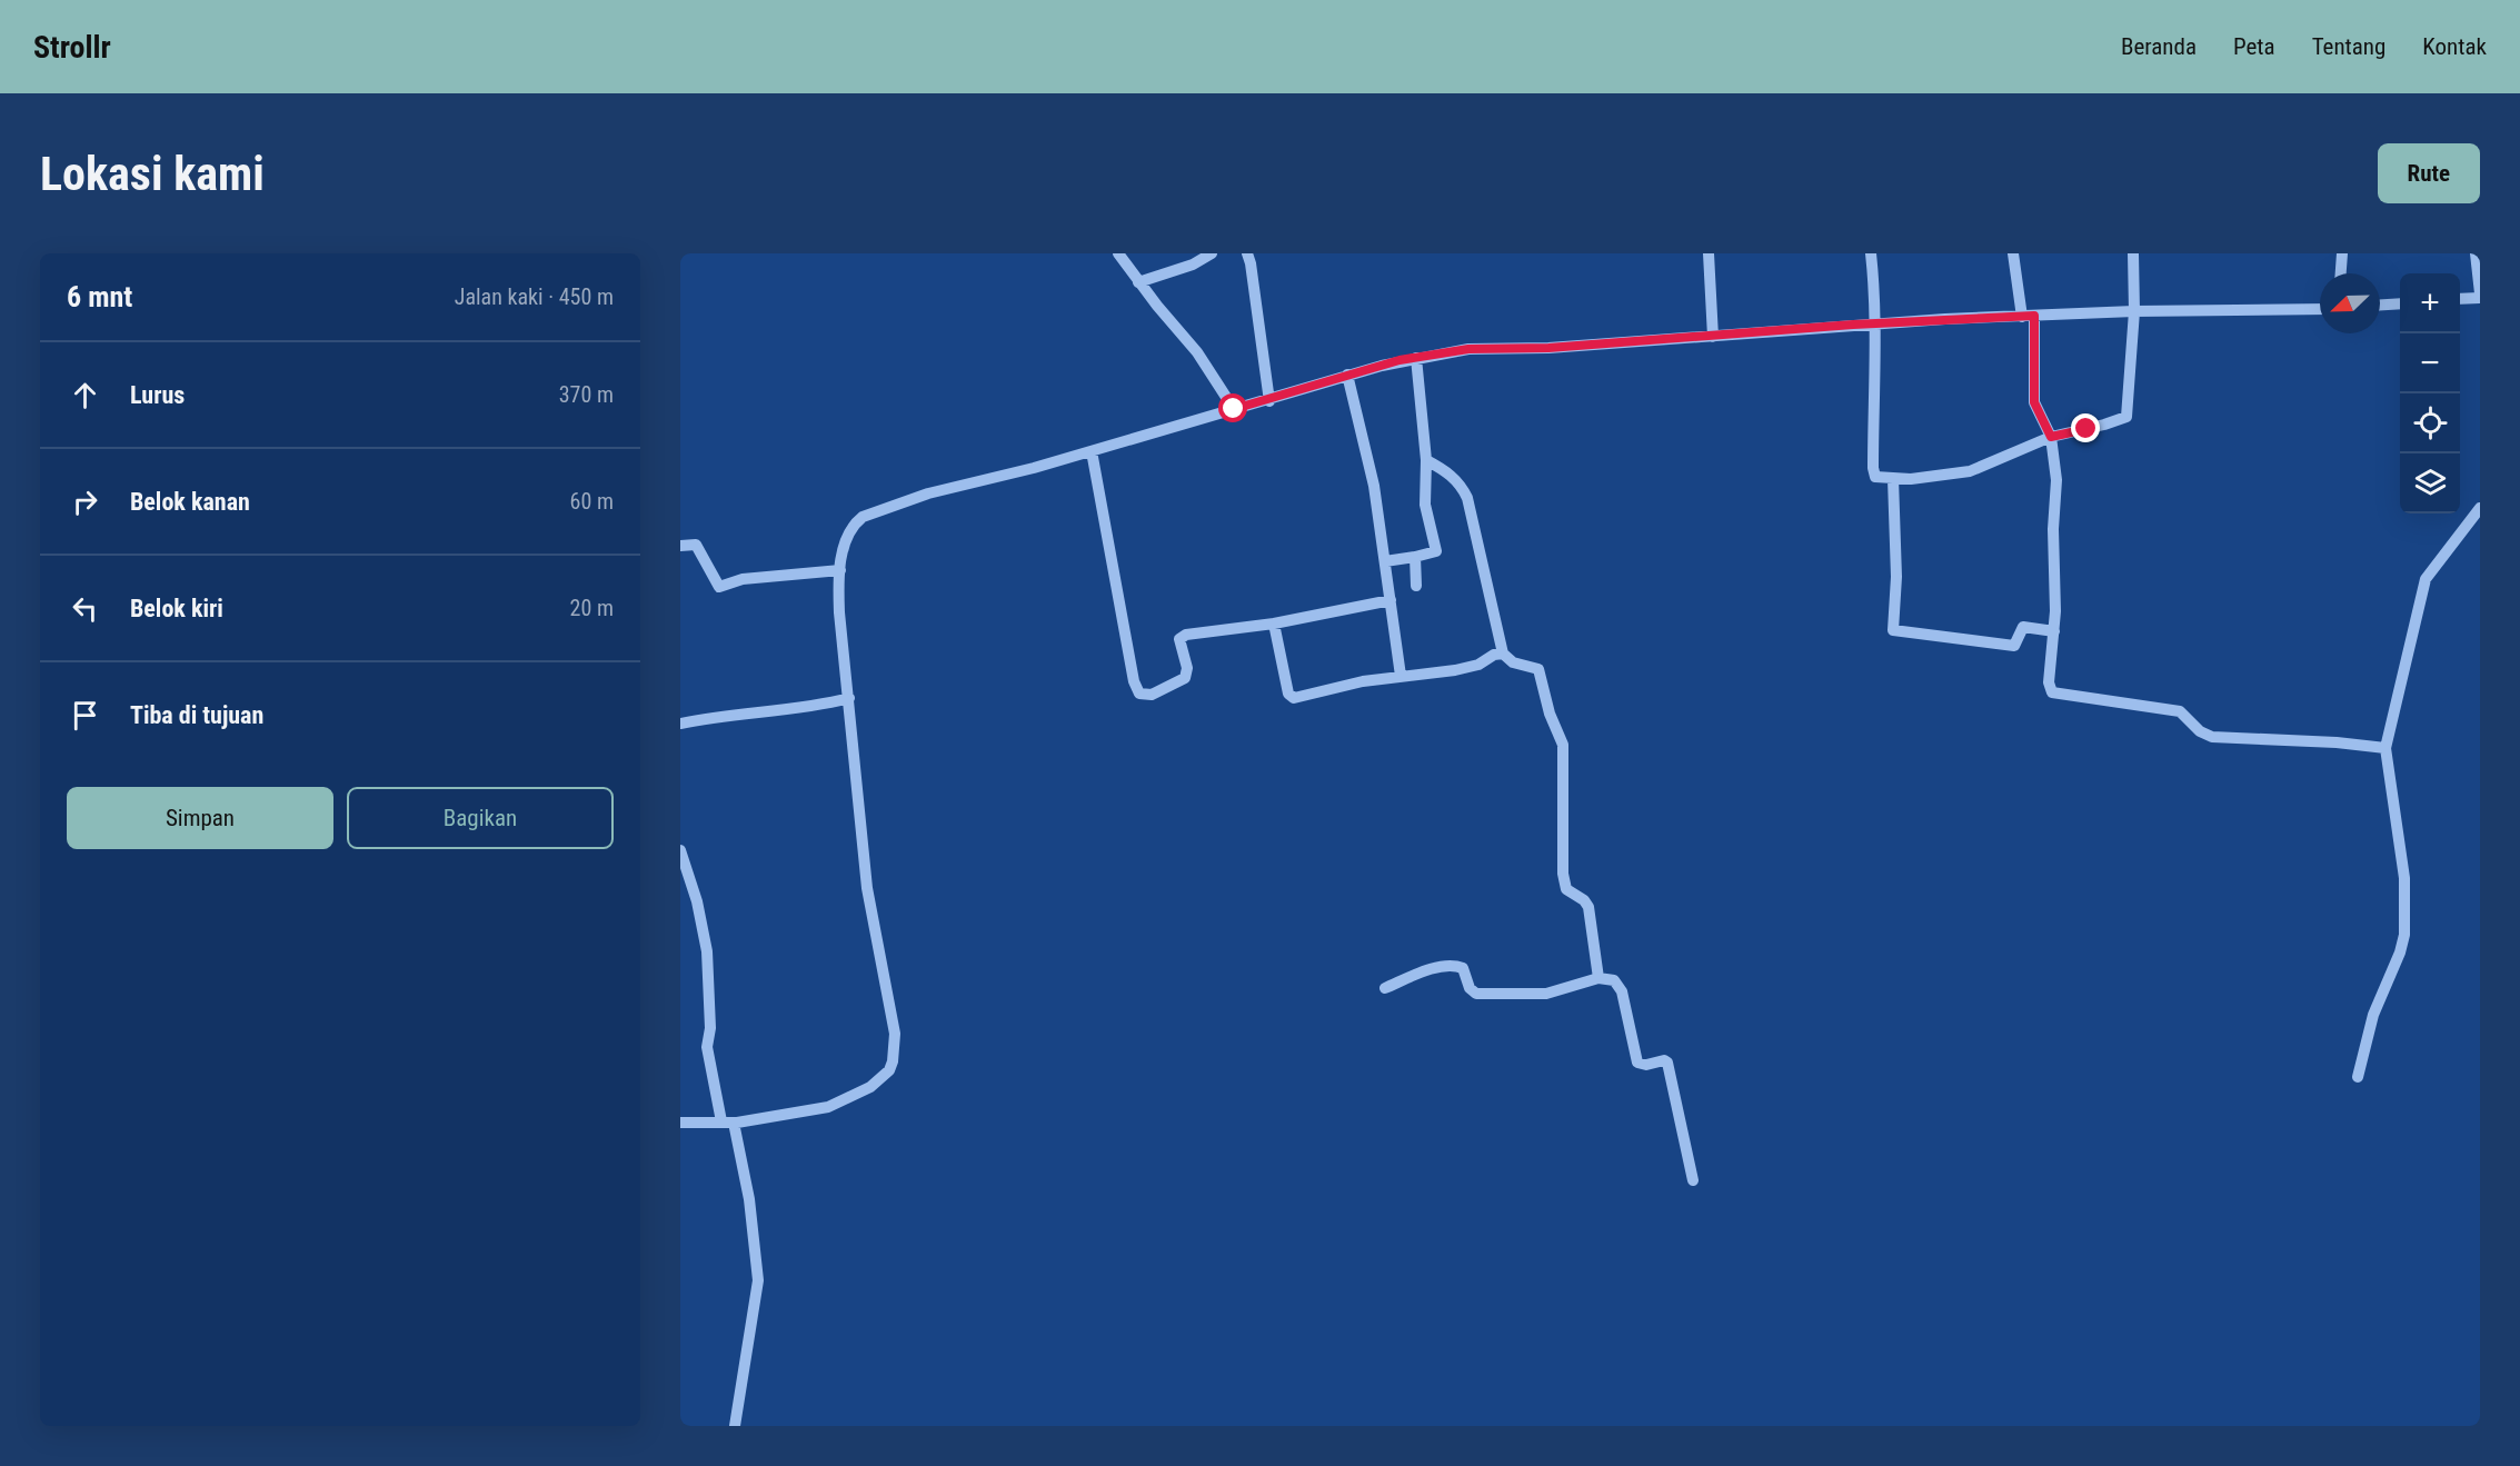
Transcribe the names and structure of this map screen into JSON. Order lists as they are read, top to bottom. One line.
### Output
{"north":"bottom left","page":{"header":"Strollr","nav":["Beranda","Peta","Tentang","Kontak"],"buttons":["Rute",["Simpan","Bagikan"]],"title":"Lokasi kami","heading":["6 mnt","Jalan kaki · 450 m"],"map_buttons":["+","−"],"list":[["Lurus","370 m"],["Belok kanan","60 m"],["Belok kiri","20 m"],"Tiba di tujuan"]}}
